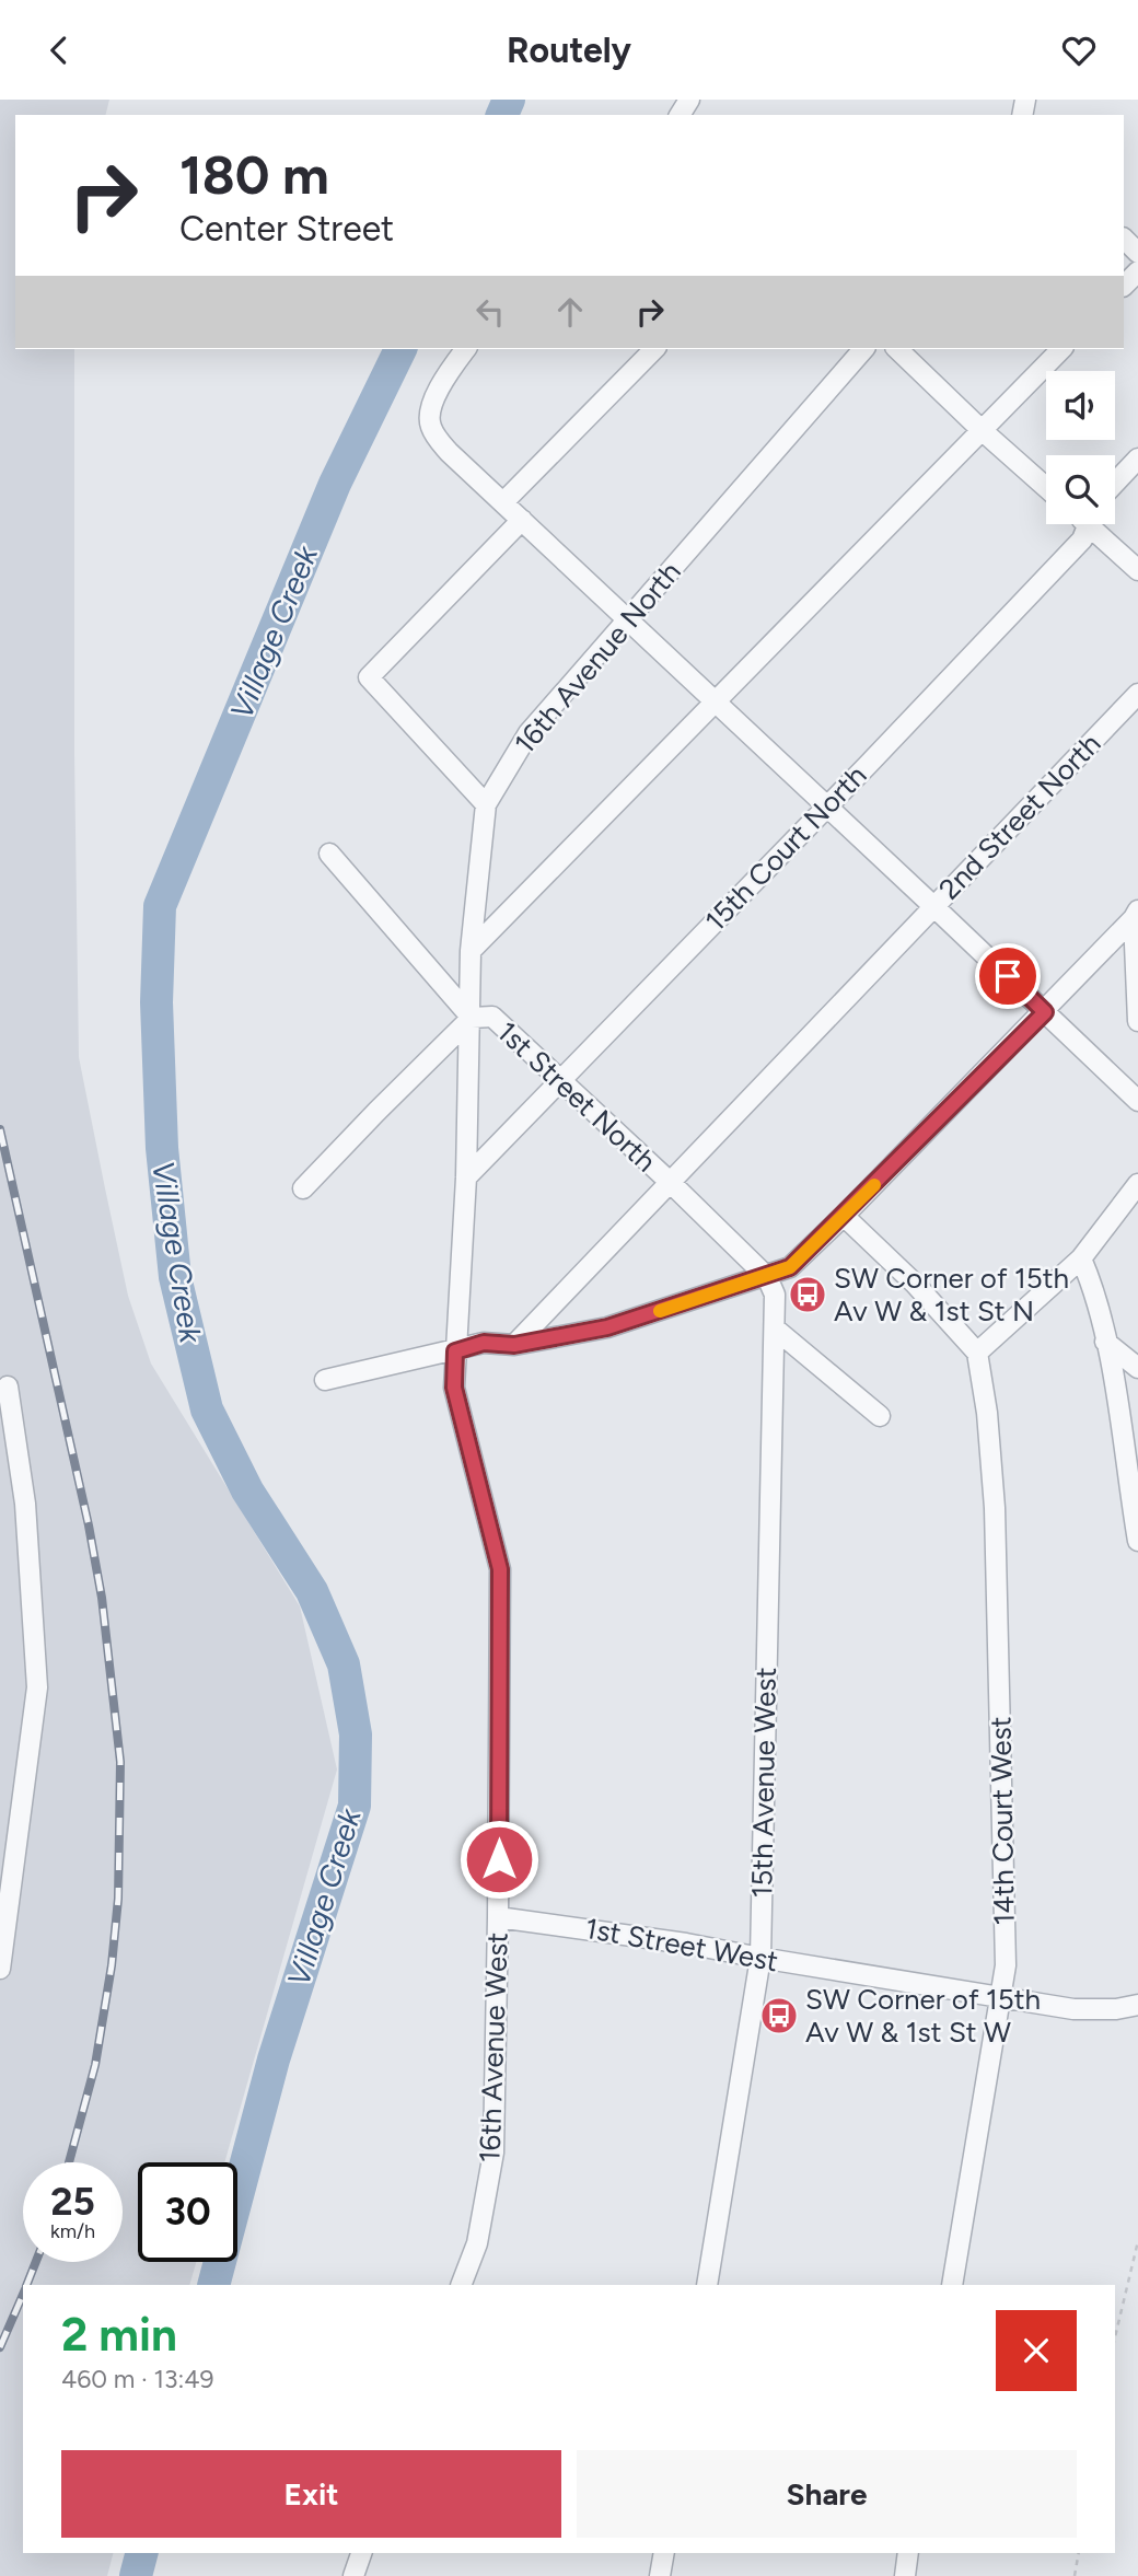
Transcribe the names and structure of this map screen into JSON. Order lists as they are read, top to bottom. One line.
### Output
{"streets":{"street":["16th Avenue North","2nd Street North","15th Court North","1st Street North","15th Avenue West","14th Court West","1st Street West","16th Avenue West"]},"crossings":[["16th Avenue North","2nd Street North"],["16th Avenue North","15th Court North"],["16th Avenue North","1st Street North"],["16th Avenue North","16th Avenue West"],["2nd Street North","15th Court North"],["15th Court North","1st Street North"],["1st Street North","15th Avenue West"],["15th Avenue West","1st Street West"],["14th Court West","1st Street West"],["1st Street West","16th Avenue West"]],"water":["Village Creek"],"places":{"bus stop":["SW Corner of 15th Av W & 1st St N","SW Corner of 15th Av W & 1st St W"]},"page":{"header":"Routely","turn":["180 m","Center Street"],"speed":"25 km/h","limit":"30","heading":["2 min","460 m · 13:49"],"buttons":["Exit","Share"]}}
